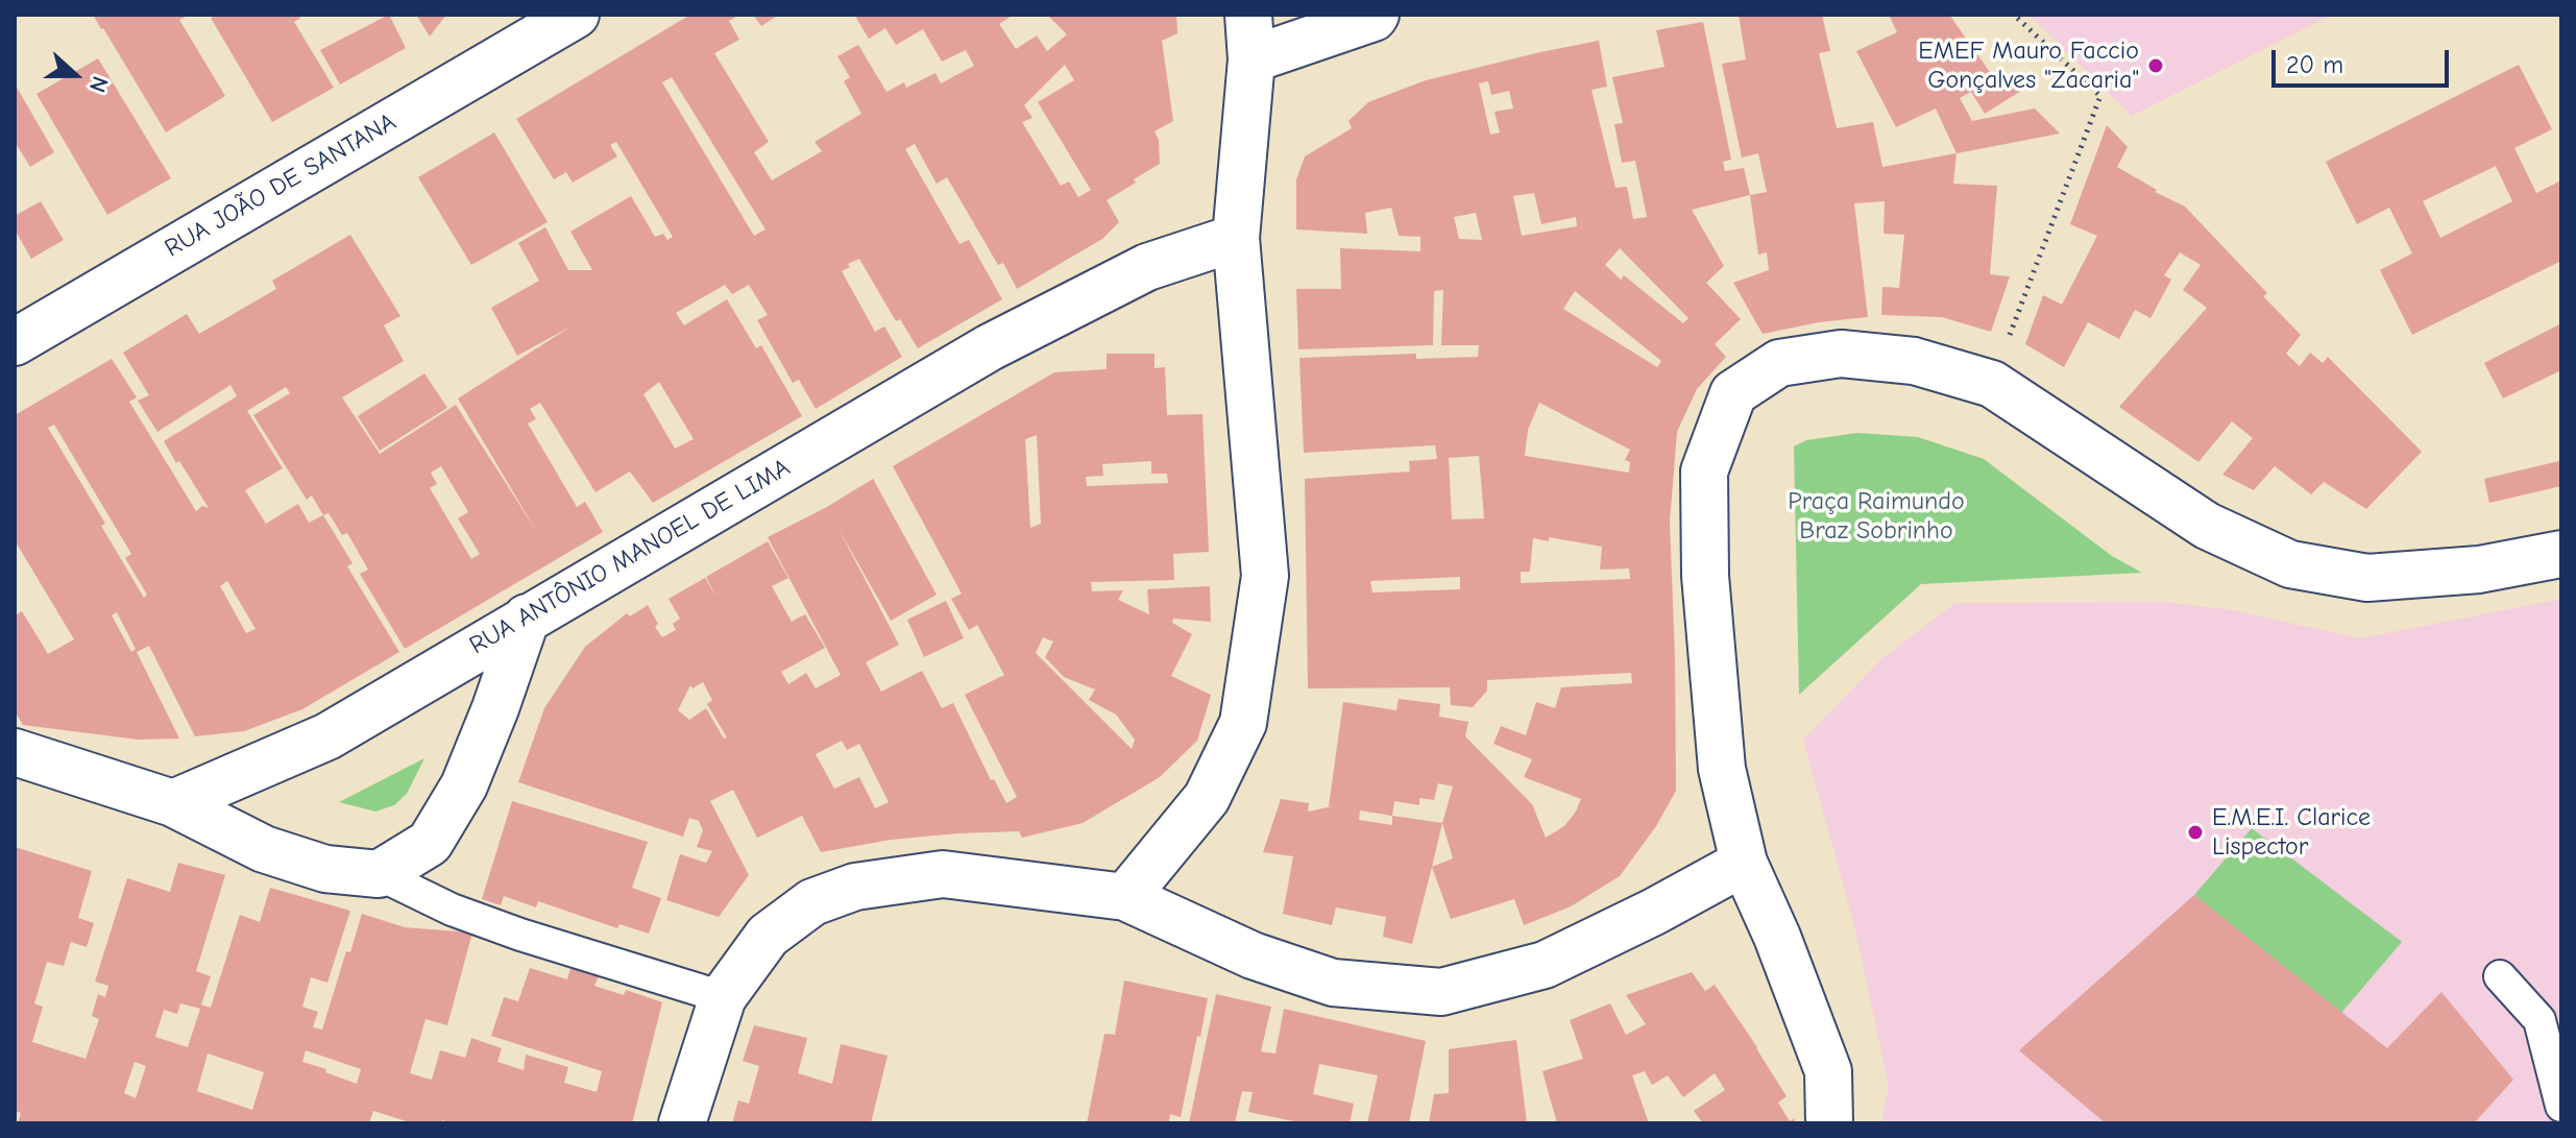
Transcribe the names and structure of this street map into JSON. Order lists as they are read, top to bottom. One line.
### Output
{"streets":{"street":["RUA JOÃO DE SANTANA","RUA ANTÔNIO MANOEL DE LIMA"]},"parks":["Praça Raimundo Braz Sobrinho"],"places":["EMEF Mauro Faccio Gonçalves \"Zacaria\"","E.M.E.I. Clarice Lispector"],"scale_bar":"20 m","north":"right"}
